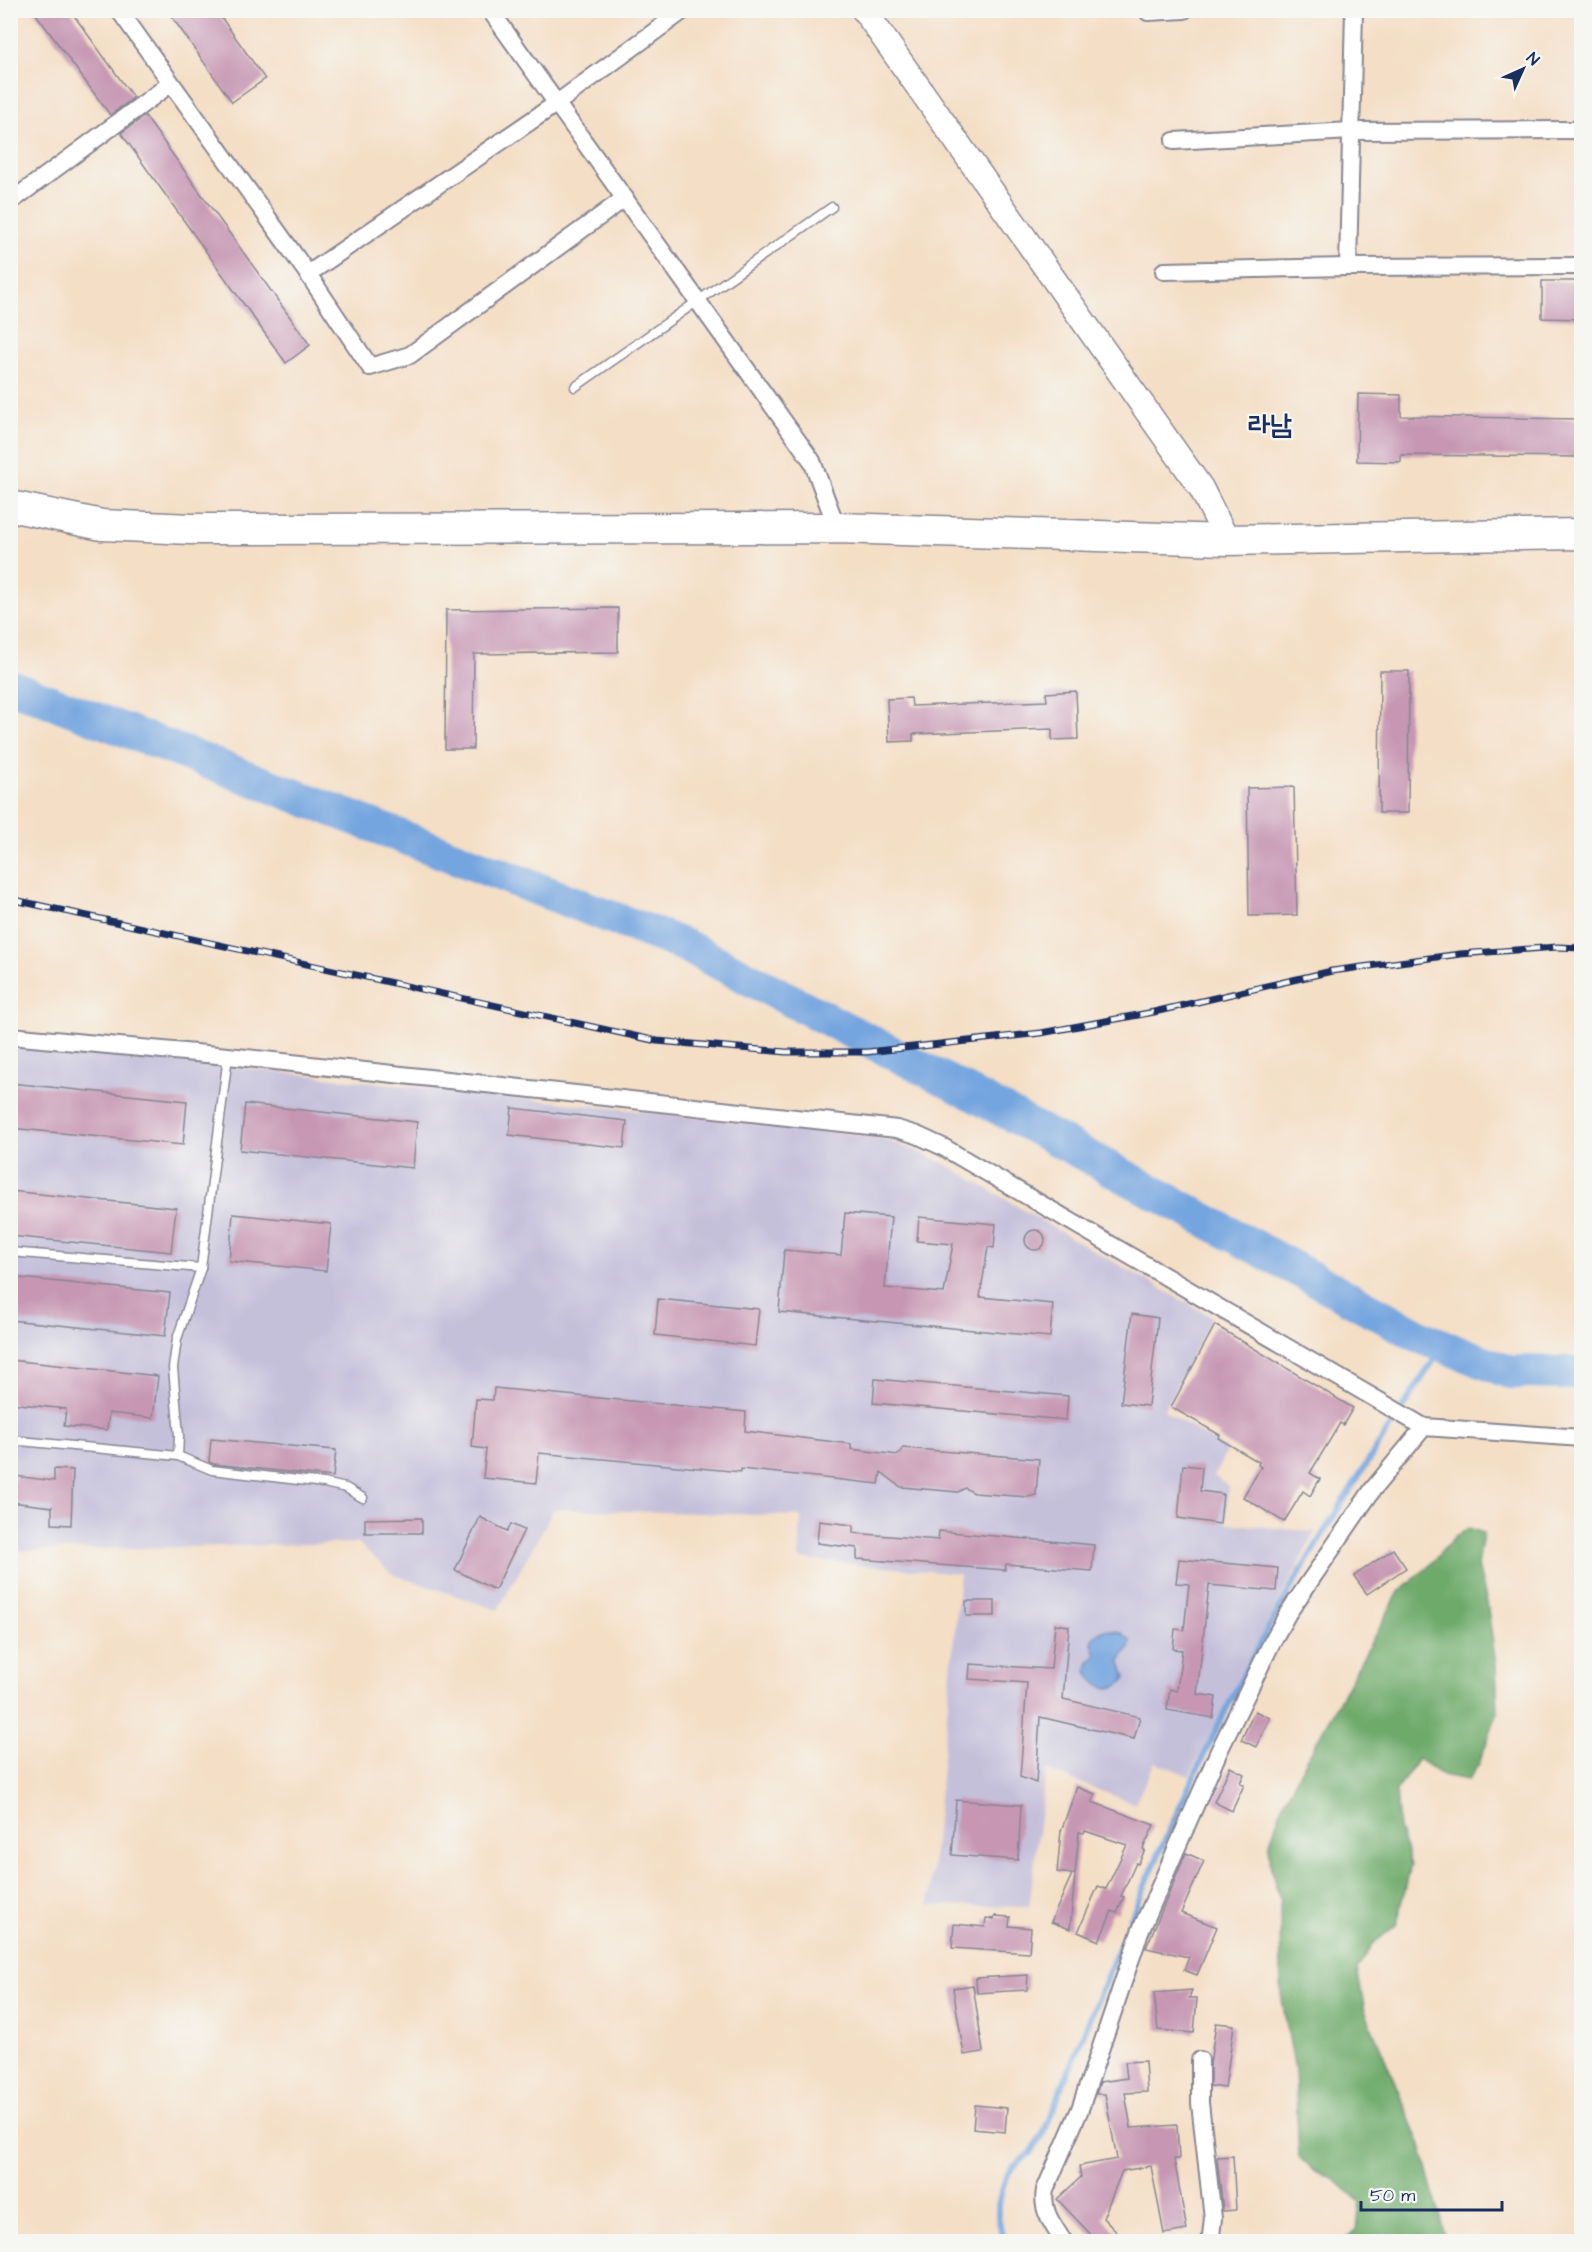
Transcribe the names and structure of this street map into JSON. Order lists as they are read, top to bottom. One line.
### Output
{"districts":["라남"],"scale_bar":"50 m","north":"top right"}
